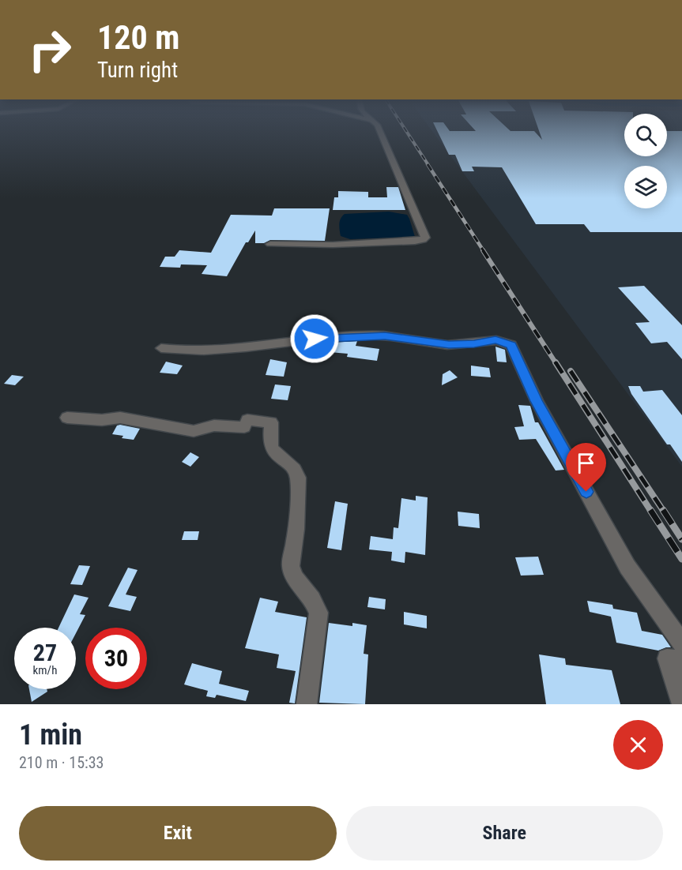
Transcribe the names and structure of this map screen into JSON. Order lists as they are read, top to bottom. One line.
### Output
{"page":{"turn":["120 m","Turn right"],"speed":"27 km/h","limit":"30","heading":["1 min","210 m · 15:33"],"buttons":["Exit","Share"]}}
